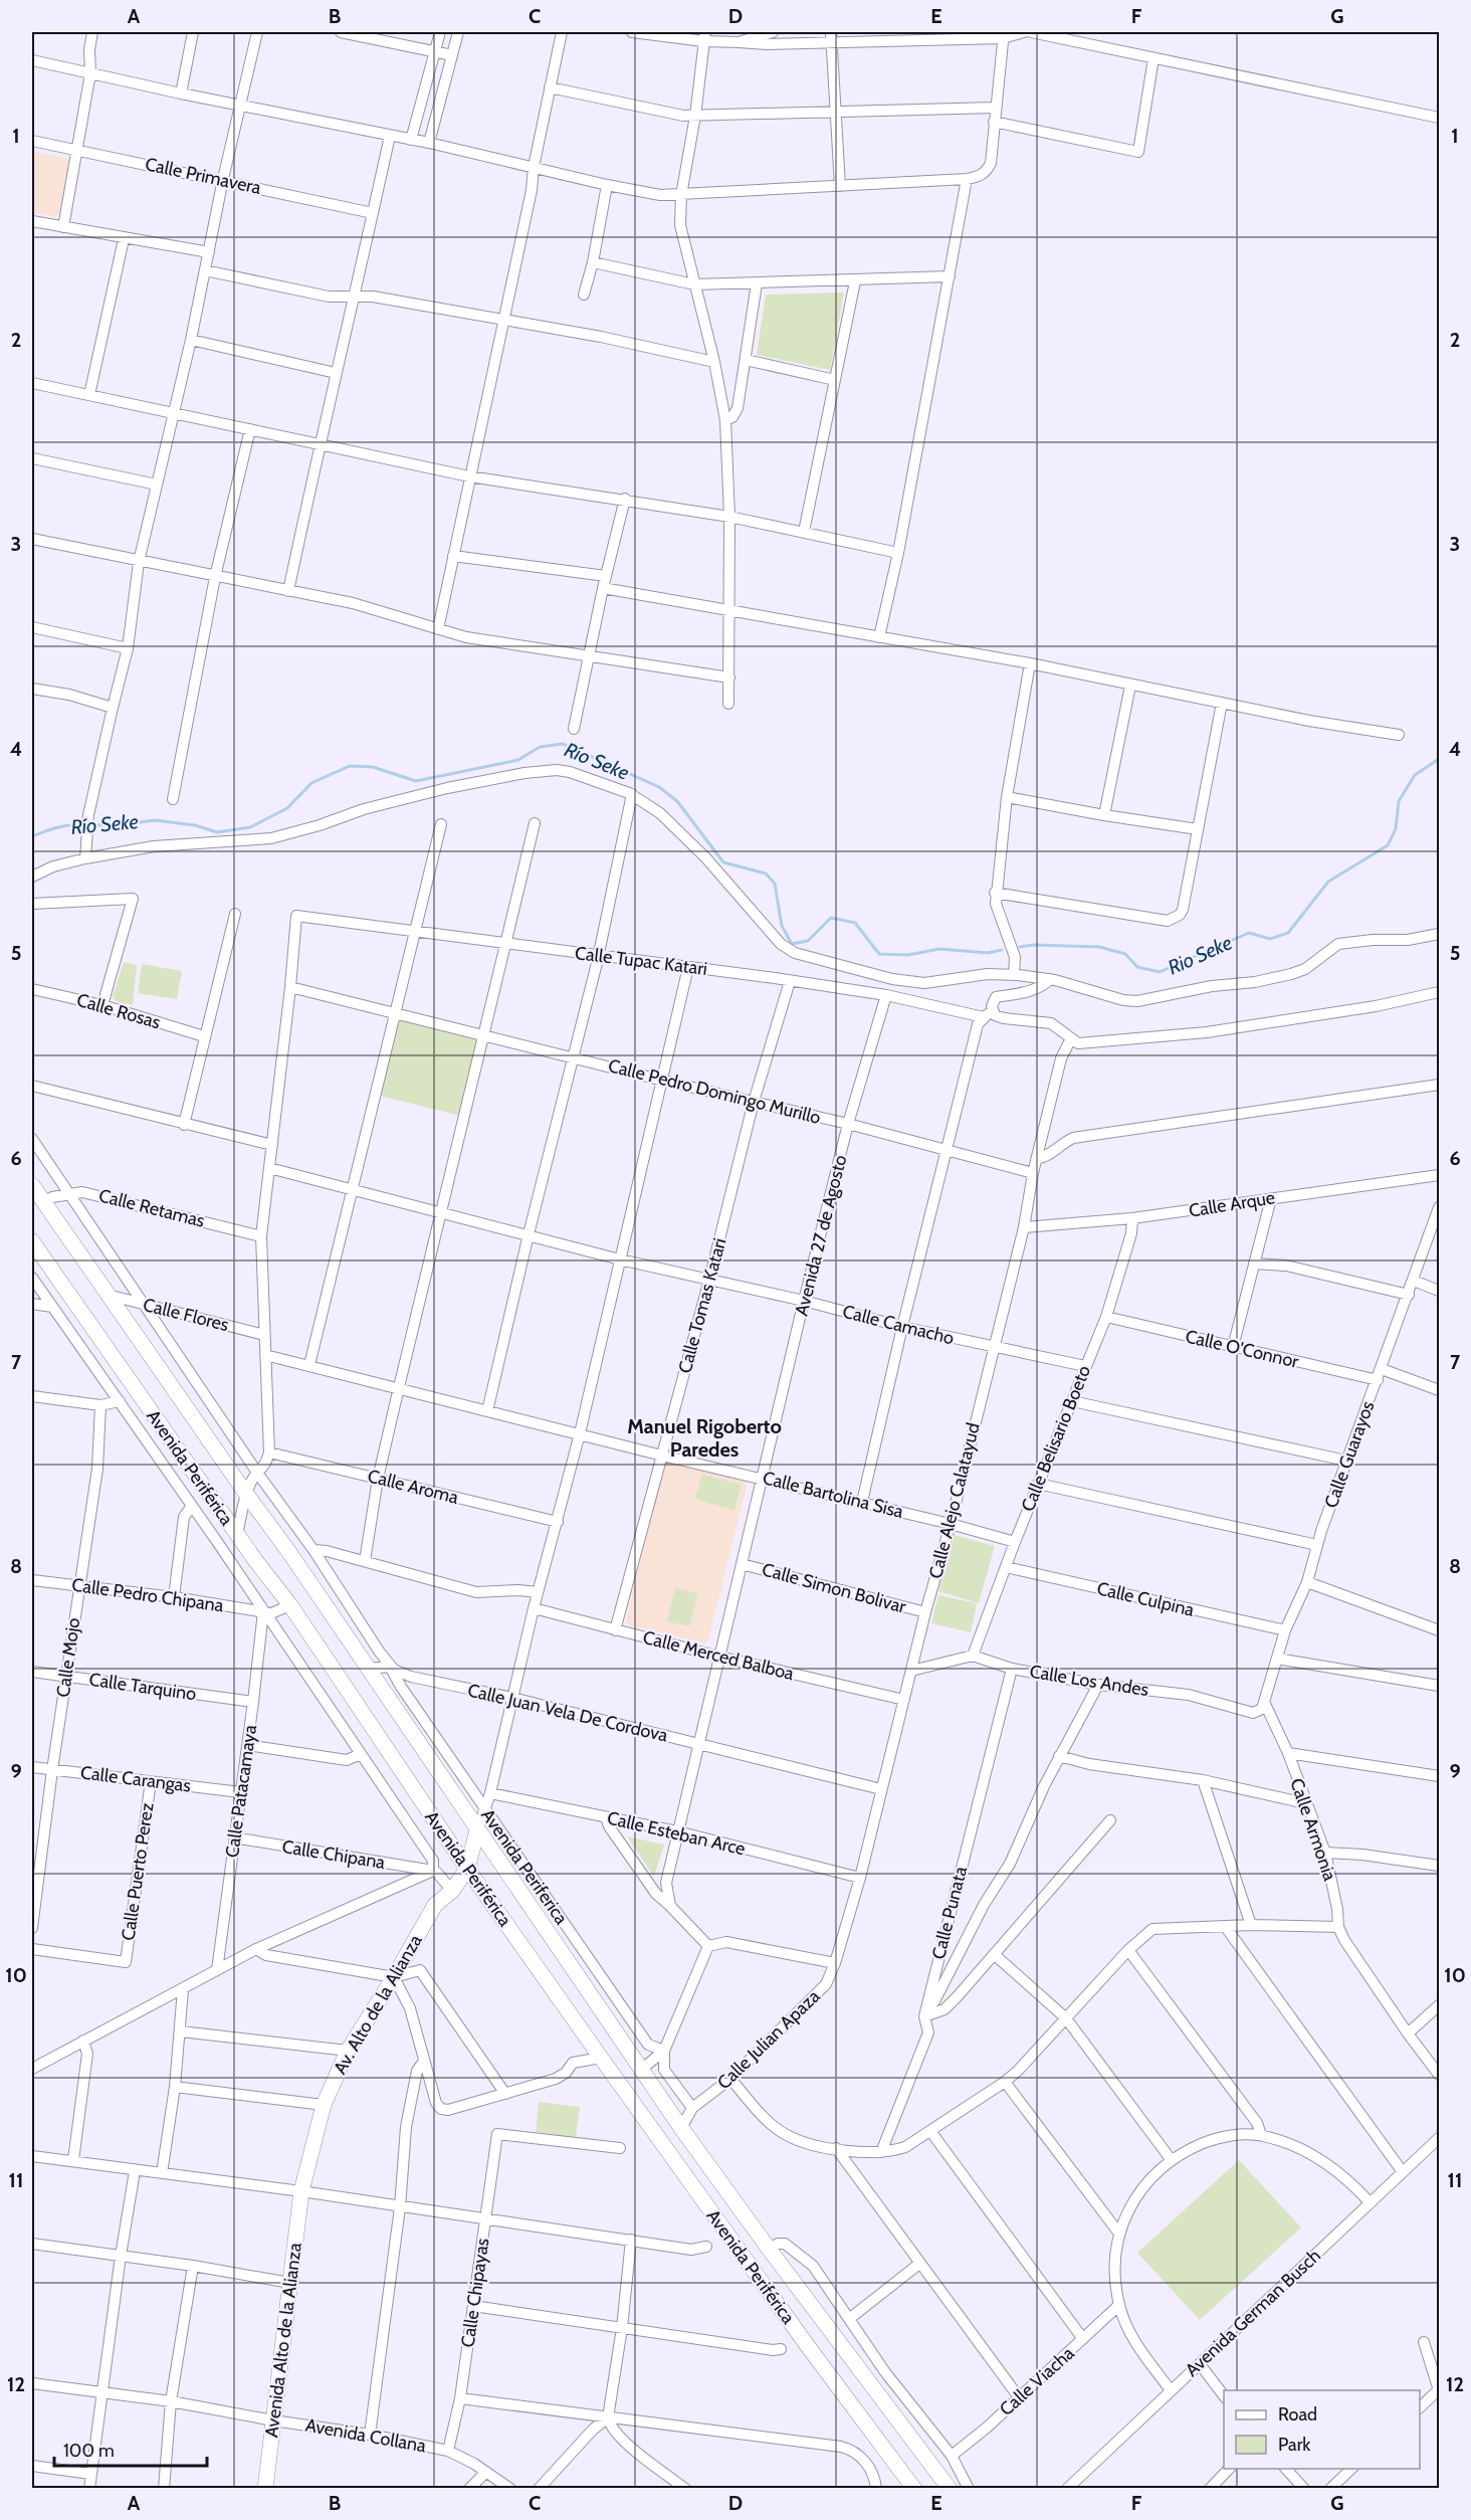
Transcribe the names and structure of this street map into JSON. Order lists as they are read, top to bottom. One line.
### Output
{"streets":{"street":["Calle Primavera","Calle Tupac Katari","Calle Rosas","Calle Pedro Domingo Murillo","Calle Arque","Calle Retamas","Avenida 27 de Agosto","Calle Tomas Katari","Calle Flores","Calle Camacho","Calle O'Connor","Calle Belisario Boeto","Calle Guarayos","Avenida Periférica","Calle Aroma","Calle Bartolina Sisa","Calle Alejo Calatayud","Calle Simon Bolivar","Calle Pedro Chipana","Calle Culpina","Calle Merced Balboa","Calle Mojo","Calle Los Andes","Calle Tarquino","Calle Juan Vela De Cordova","Calle Carangas","Calle Patacamaya","Calle Armonia","Calle Esteban Arce","Calle Chipana","Avenida Periferica","Calle Puerto Perez","Calle Punata","Av. Alto de la Alianza","Calle Julian Apaza","Calle Chipayas","Avenida German Busch","Avenida Alto de la Alianza","Calle Viacha","Avenida Collana"]},"crossings":[["Calle Tupac Katari","Calle Pedro Domingo Murillo"],["Calle Tupac Katari","Avenida 27 de Agosto"],["Calle Tupac Katari","Calle Tomas Katari"],["Calle Pedro Domingo Murillo","Avenida 27 de Agosto"],["Calle Pedro Domingo Murillo","Calle Tomas Katari"],["Calle Pedro Domingo Murillo","Calle Alejo Calatayud"],["Calle Arque","Calle Belisario Boeto"],["Calle Arque","Calle Alejo Calatayud"],["Calle Retamas","Avenida Periférica"],["Avenida 27 de Agosto","Calle Camacho"],["Avenida 27 de Agosto","Calle Bartolina Sisa"],["Avenida 27 de Agosto","Calle Simon Bolivar"],["Avenida 27 de Agosto","Calle Merced Balboa"],["Avenida 27 de Agosto","Calle Juan Vela De Cordova"],["Avenida 27 de Agosto","Calle Esteban Arce"],["Calle Tomas Katari","Calle Camacho"],["Calle Tomas Katari","Calle Bartolina Sisa"],["Calle Tomas Katari","Calle Merced Balboa"],["Calle Flores","Avenida Periférica"],["Calle Camacho","Calle Belisario Boeto"],["Calle Camacho","Calle Alejo Calatayud"],["Calle O'Connor","Calle Belisario Boeto"],["Calle O'Connor","Calle Guarayos"],["Calle Belisario Boeto","Calle Bartolina Sisa"],["Calle Belisario Boeto","Calle Culpina"],["Calle Belisario Boeto","Calle Los Andes"],["Calle Guarayos","Calle Culpina"],["Calle Guarayos","Calle Los Andes"],["Calle Guarayos","Calle Armonia"],["Avenida Periférica","Av. Alto de la Alianza"],["Calle Bartolina Sisa","Calle Alejo Calatayud"],["Calle Alejo Calatayud","Calle Simon Bolivar"],["Calle Alejo Calatayud","Calle Merced Balboa"],["Calle Alejo Calatayud","Calle Juan Vela De Cordova"],["Calle Alejo Calatayud","Calle Esteban Arce"],["Calle Alejo Calatayud","Calle Julian Apaza"],["Calle Pedro Chipana","Calle Mojo"],["Calle Pedro Chipana","Calle Patacamaya"],["Calle Mojo","Calle Tarquino"],["Calle Mojo","Calle Carangas"],["Calle Los Andes","Calle Armonia"],["Calle Los Andes","Calle Punata"],["Calle Tarquino","Calle Patacamaya"],["Calle Juan Vela De Cordova","Avenida Periferica"],["Calle Carangas","Calle Patacamaya"],["Calle Carangas","Calle Puerto Perez"],["Calle Patacamaya","Calle Chipana"],["Av. Alto de la Alianza","Avenida Alto de la Alianza"],["Calle Chipayas","Avenida Collana"],["Avenida Alto de la Alianza","Avenida Collana"]],"districts":["Manuel Rigoberto Paredes"],"water":["Río Seke","Rio Seke"],"legend":["Road","Park"],"scale_bar":"100 m","grid":{"columns":["A","B","C","D","E","F","G"],"rows":["1","2","3","4","5","6","7","8","9","10","11","12"]}}
